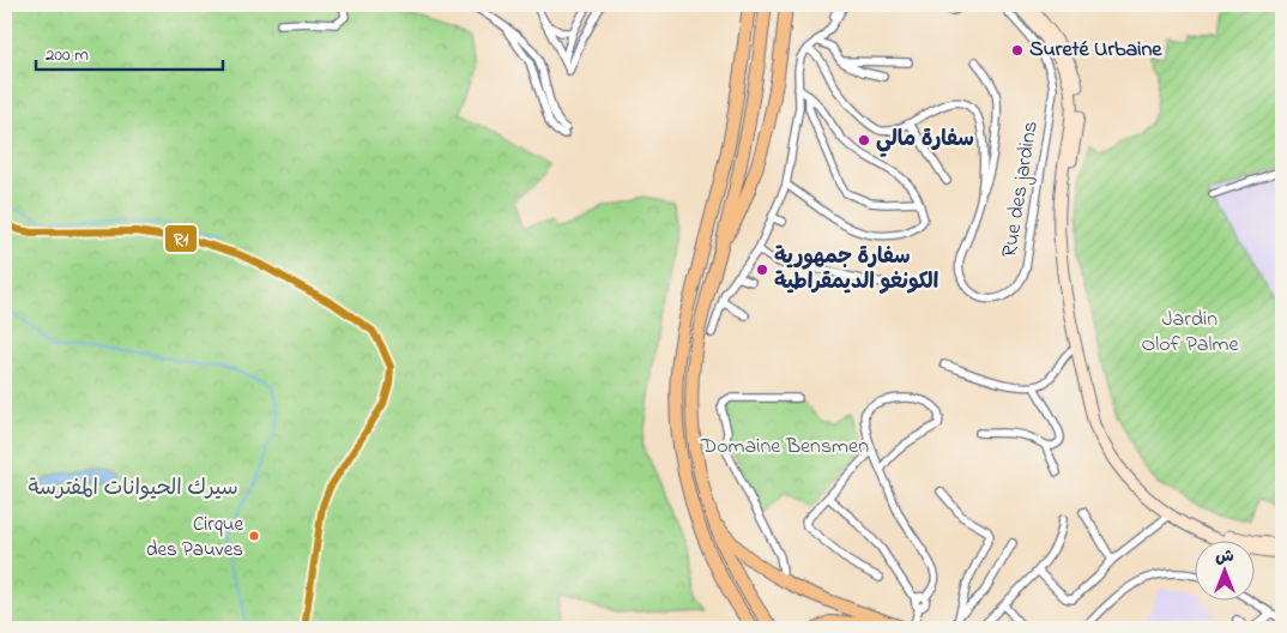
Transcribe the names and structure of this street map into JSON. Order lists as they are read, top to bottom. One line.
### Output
{"streets":{"street":["Rue des jardins"]},"parks":["Jardin Olof Palme","Domaine Bensmen","سيرك الحيوانات المفترسة"],"places":["Sureté Urbaine","سفارة مالي","سفارة جمهورية الكونغو الديمقراطية","Cirque des Pauves"],"lines":["transit line R1"],"scale_bar":"200 m","north":"top"}
